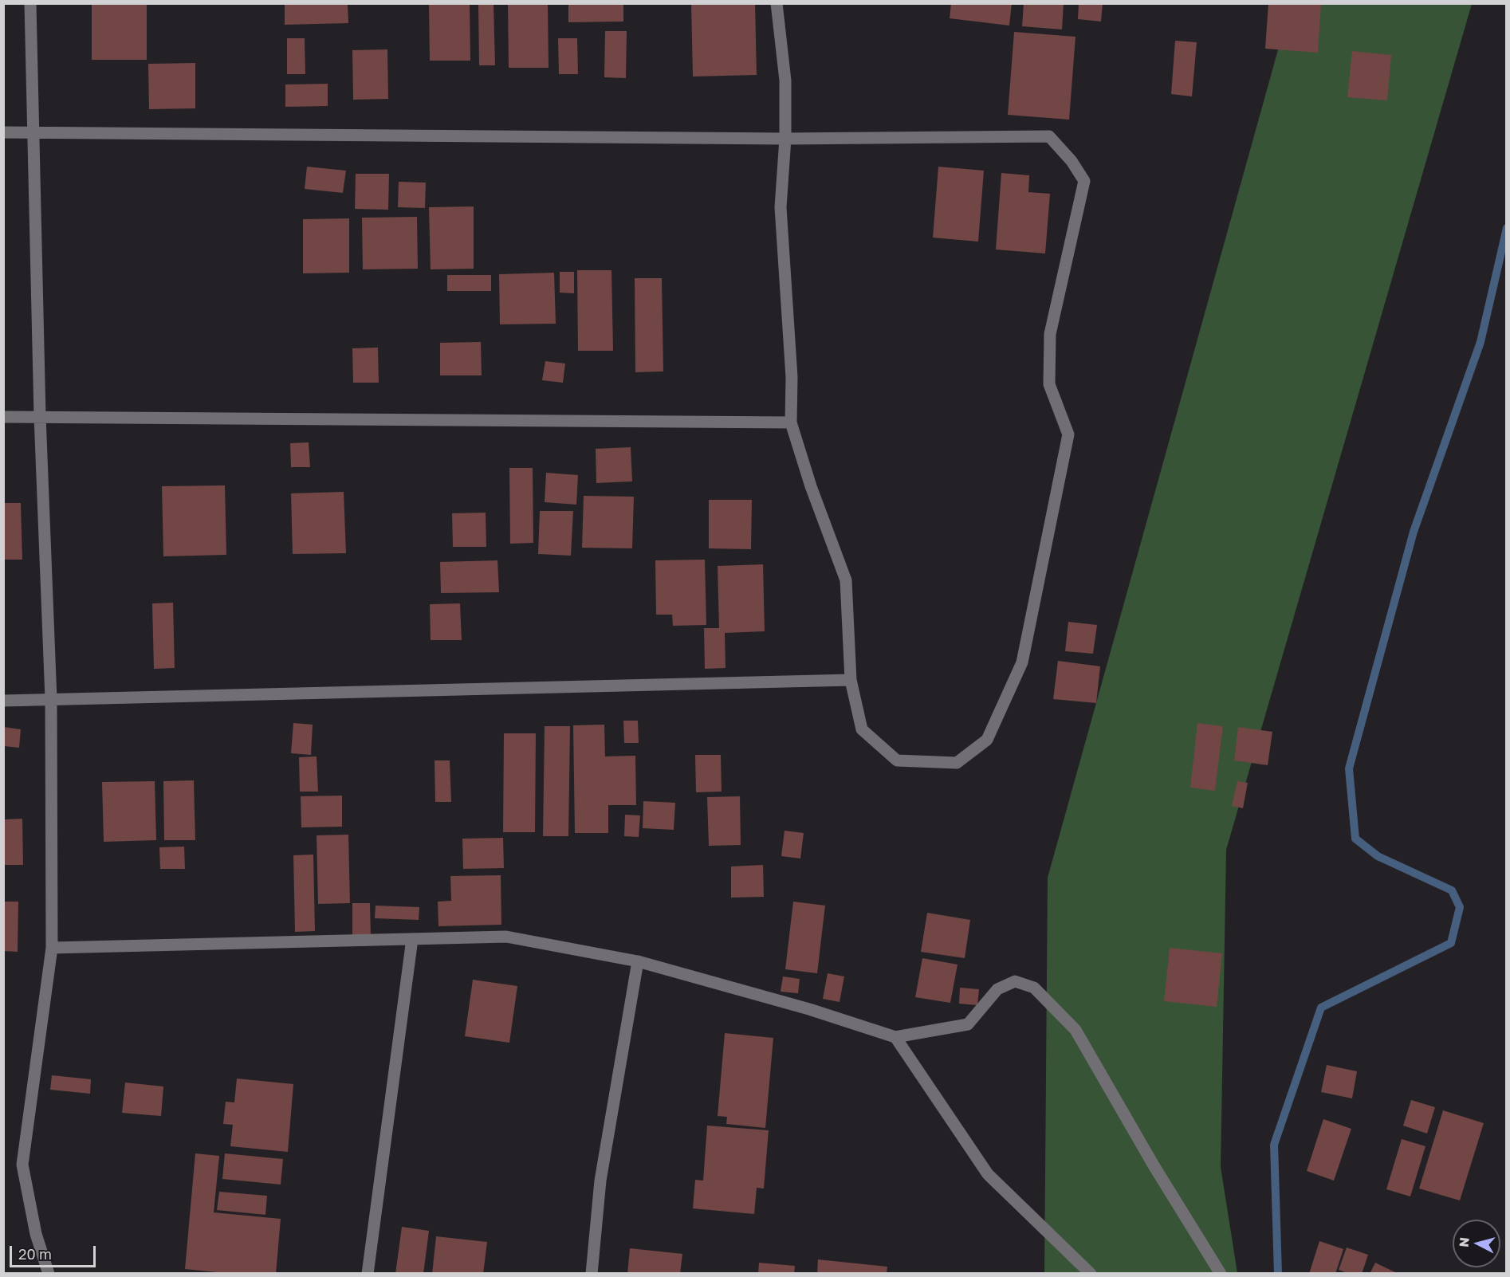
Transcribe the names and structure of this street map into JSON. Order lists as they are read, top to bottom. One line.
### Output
{"scale_bar":"20 m","north":"left"}
